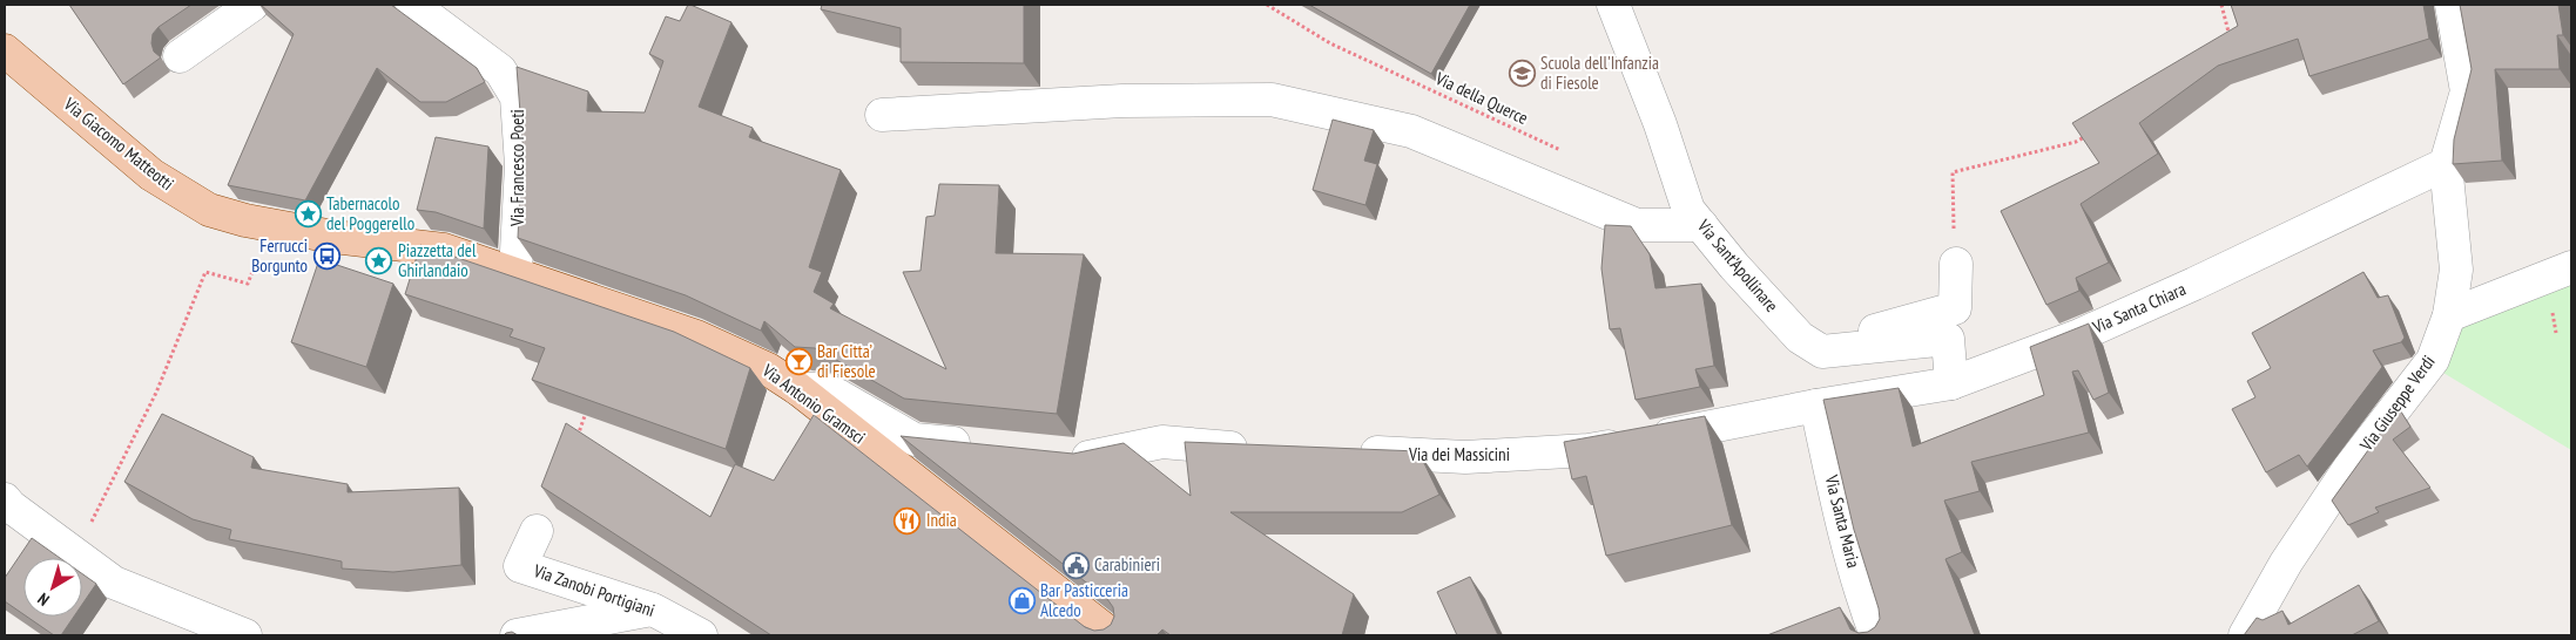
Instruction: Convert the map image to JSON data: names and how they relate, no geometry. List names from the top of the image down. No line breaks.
{"streets":{"main road":["Via Giacomo Matteotti","Via Antonio Gramsci"],"street":["Via Francesco Poeti","Via Sant'Apollinare","Via Santa Chiara","Via Giuseppe Verdi","Via dei Massicini","Via Santa Maria","Via Zanobi Portigiani"],"path":["Via della Querce"]},"crossings":[["Via Giacomo Matteotti","Via Antonio Gramsci"],["Via Francesco Poeti","Via Antonio Gramsci"],["Via Santa Chiara","Via Giuseppe Verdi"],["Via Santa Chiara","Via dei Massicini"],["Via Santa Chiara","Via Santa Maria"],["Via dei Massicini","Via Santa Maria"]],"places":{"school or university":["Scuola dell'Infanzia di Fiesole"],"place":["Tabernacolo del Poggerello","Piazzetta del Ghirlandaio"],"bus stop":["Ferrucci Borgunto"],"bar":["Bar Citta’ di Fiesole"],"restaurant":["India"],"public building":["Carabinieri"],"shop":["Bar Pasticceria Alcedo"]},"north":"bottom left"}
